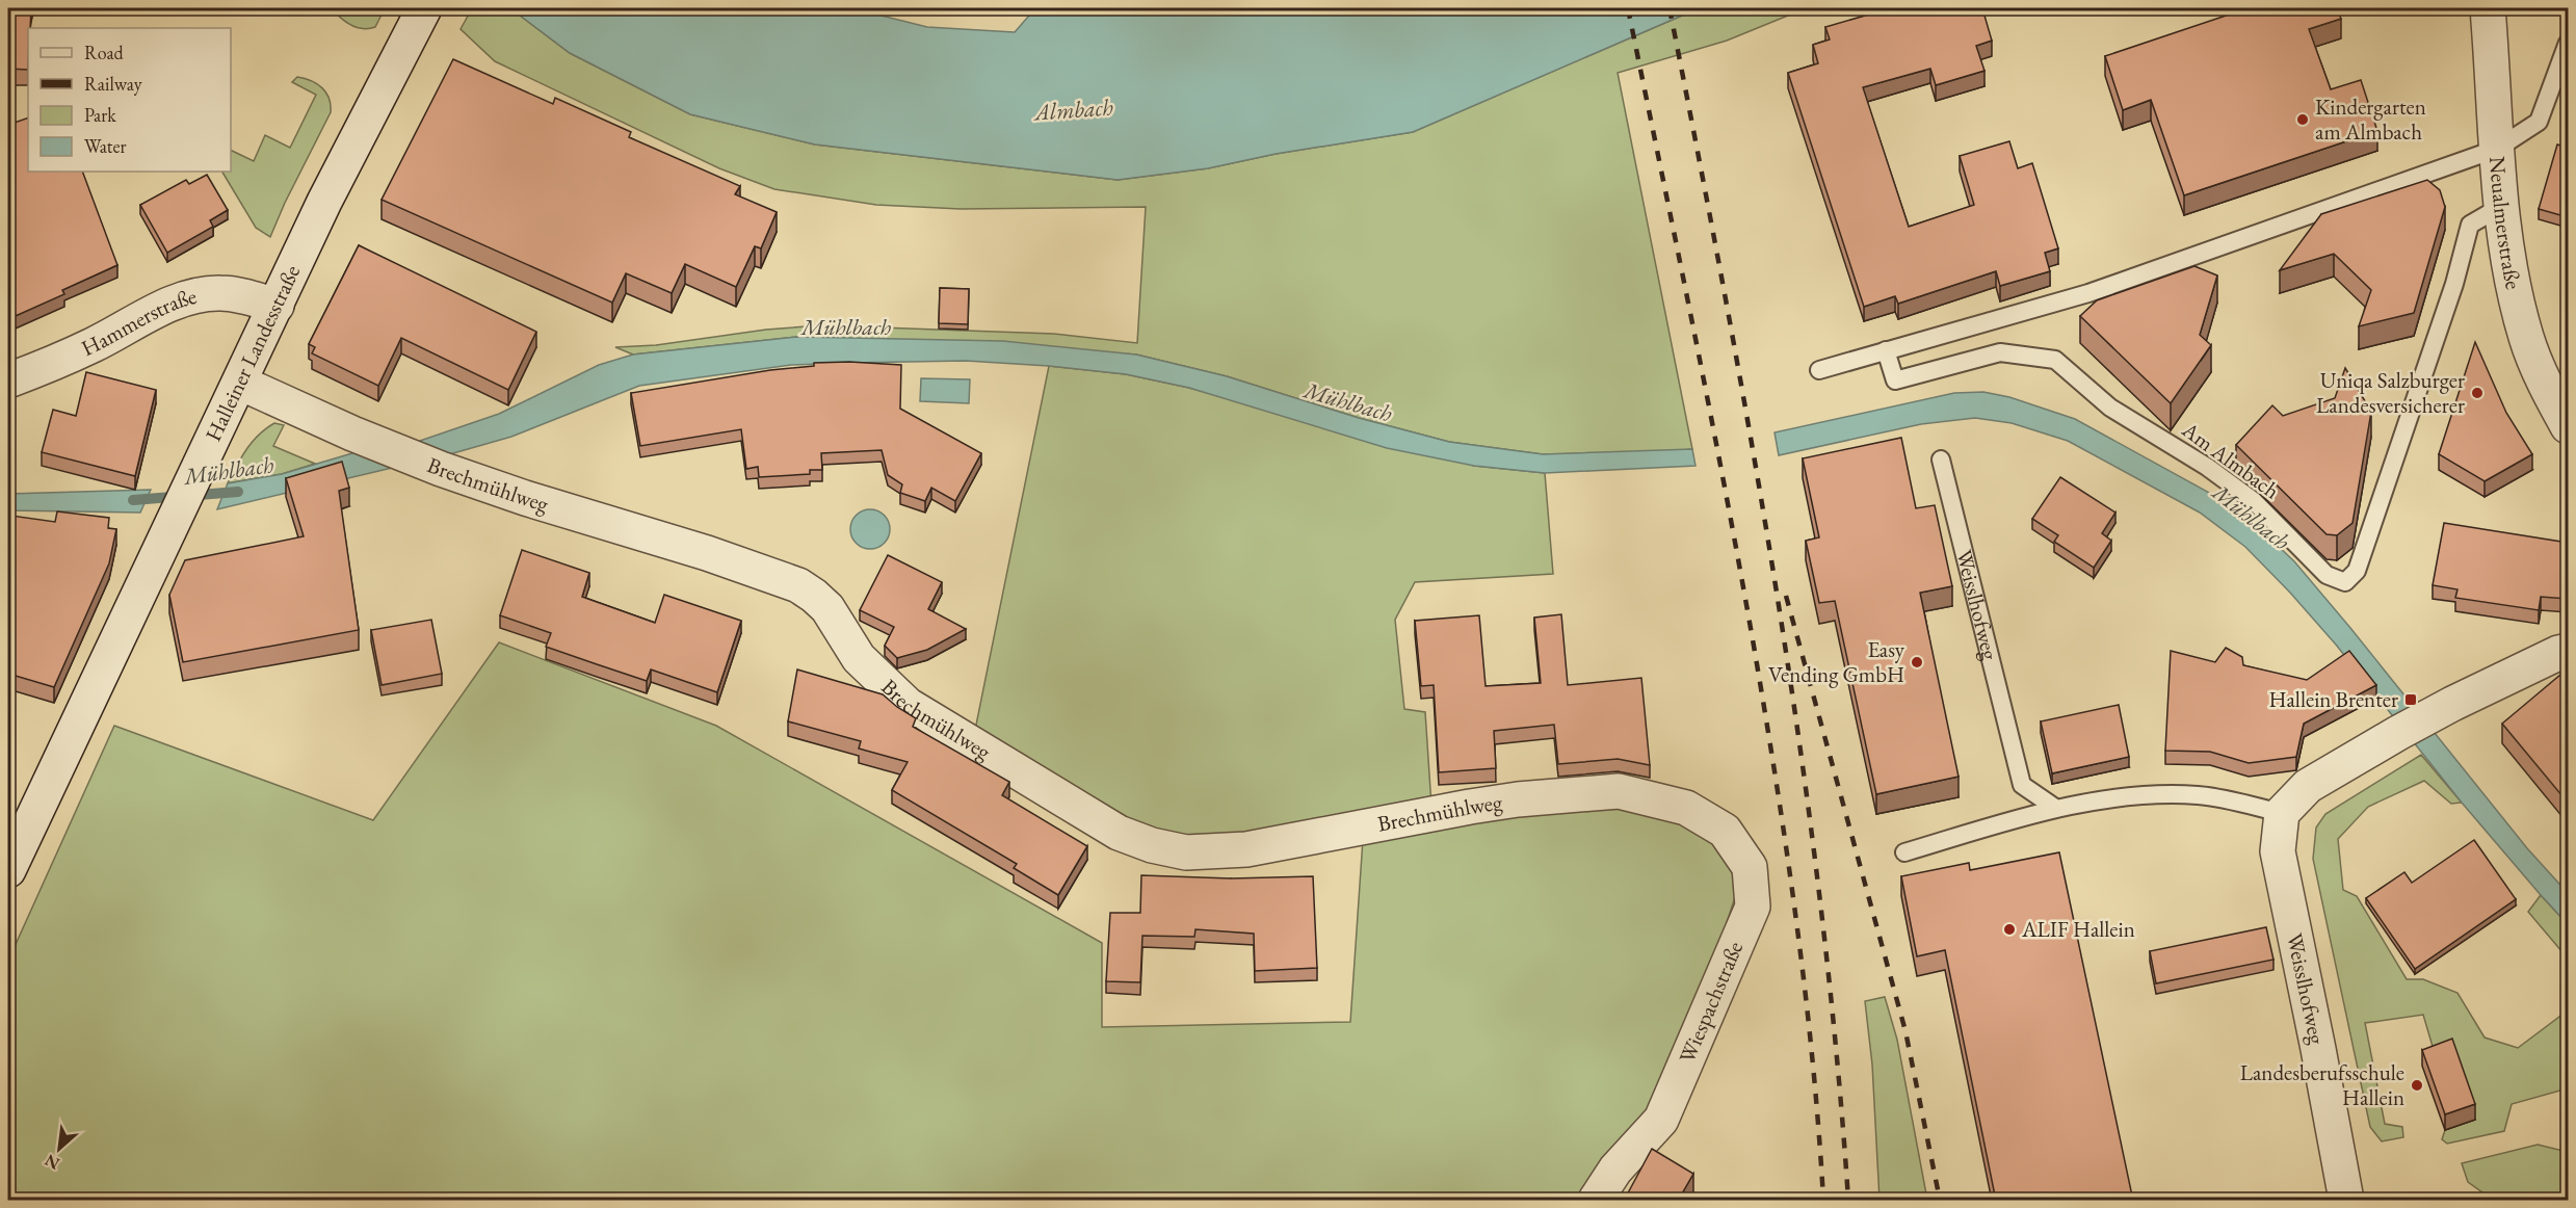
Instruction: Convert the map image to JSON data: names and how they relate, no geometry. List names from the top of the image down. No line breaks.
{"streets":{"street":["Neualmerstraße","Hammerstraße","Halleiner Landesstraße","Brechmühlweg","Weisslhofweg","Wiespachstraße"],"lane":["Am Almbach"]},"crossings":[["Neualmerstraße","Am Almbach"],["Hammerstraße","Halleiner Landesstraße"],["Halleiner Landesstraße","Brechmühlweg"],["Brechmühlweg","Wiespachstraße"]],"water":["Almbach","Mühlbach"],"places":{"other":["Kindergarten am Almbach","Uniqa Salzburger Landesversicherer","Easy Vending GmbH","ALIF Hallein","Landesberufsschule Hallein"],"transit":["Hallein Brenter"]},"legend":["Road","Railway","Park","Water"],"north":"bottom left"}
